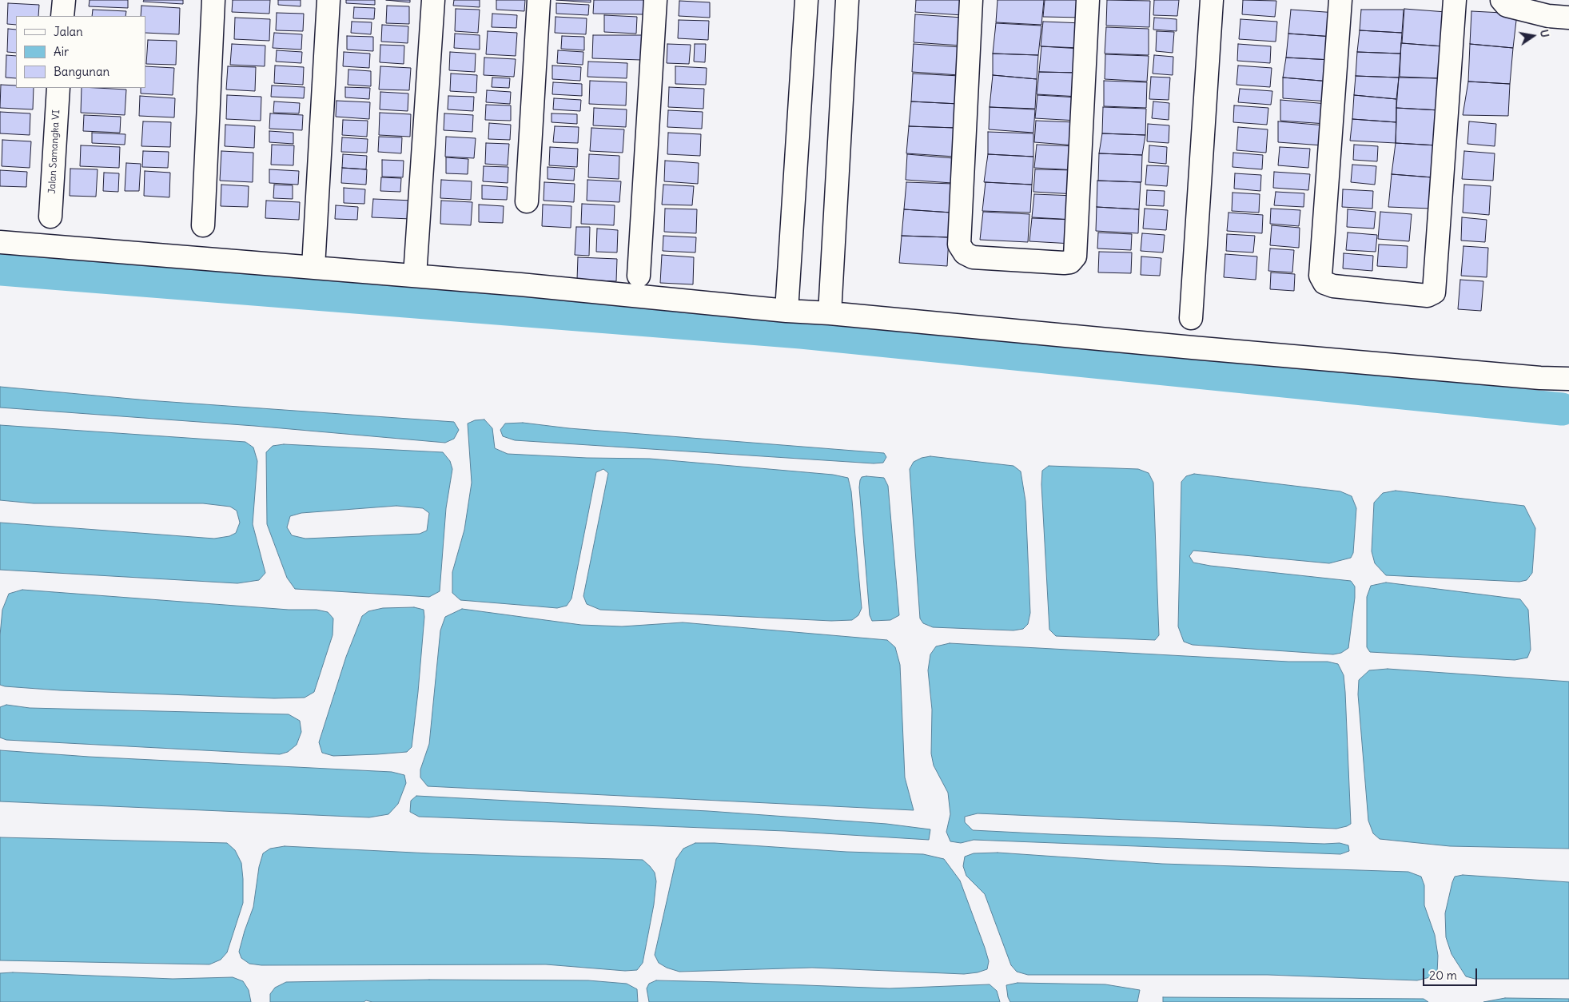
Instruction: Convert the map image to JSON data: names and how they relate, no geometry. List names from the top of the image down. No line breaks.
{"streets":{"street":["Jalan Samangka VI"]},"legend":["Jalan","Air","Bangunan"],"scale_bar":"20 m","north":"right"}
